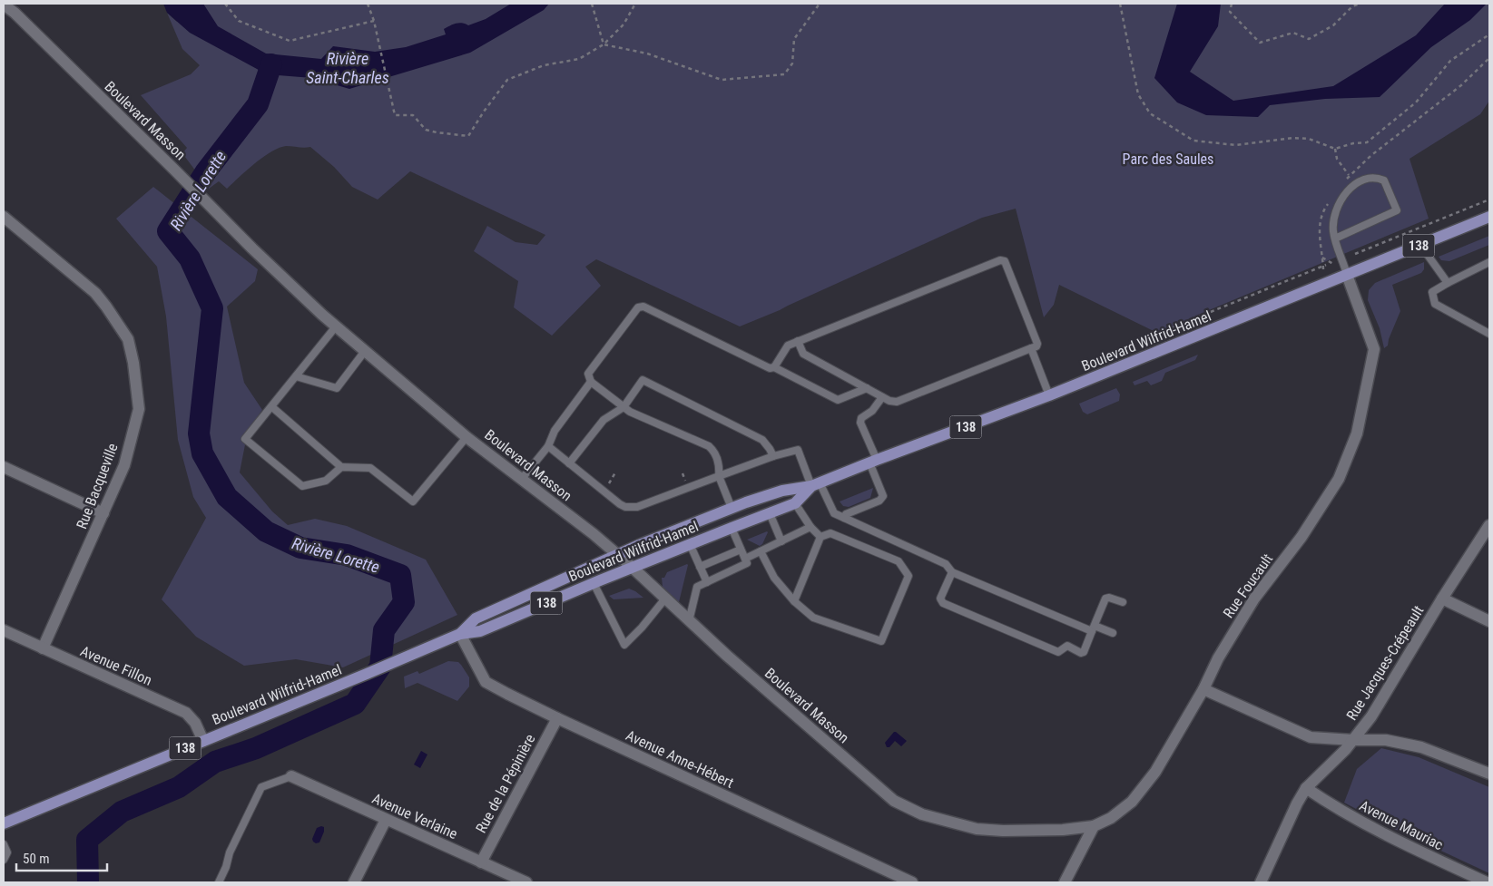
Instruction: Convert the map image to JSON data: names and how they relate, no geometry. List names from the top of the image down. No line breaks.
{"streets":{"main road":["138","Boulevard Wilfrid-Hamel"],"street":["Boulevard Masson","Rue Bacqueville","Rue Foucault","Rue Jacques-Crépeault","Avenue Fillon","Avenue Anne-Hébert","Rue de la Pépinière","Avenue Verlaine","Avenue Mauriac"]},"crossings":[["Boulevard Masson","Boulevard Wilfrid-Hamel"],["Boulevard Masson","Rue Foucault"],["Boulevard Wilfrid-Hamel","Rue Foucault"],["Boulevard Wilfrid-Hamel","Avenue Fillon"],["Boulevard Wilfrid-Hamel","Avenue Anne-Hébert"],["Rue Bacqueville","Avenue Fillon"],["Rue Jacques-Crépeault","Avenue Mauriac"],["Avenue Anne-Hébert","Rue de la Pépinière"],["Rue de la Pépinière","Avenue Verlaine"]],"water":["Rivière Saint-Charles","Rivière Lorette"],"parks":["Parc des Saules"],"scale_bar":"50 m"}
